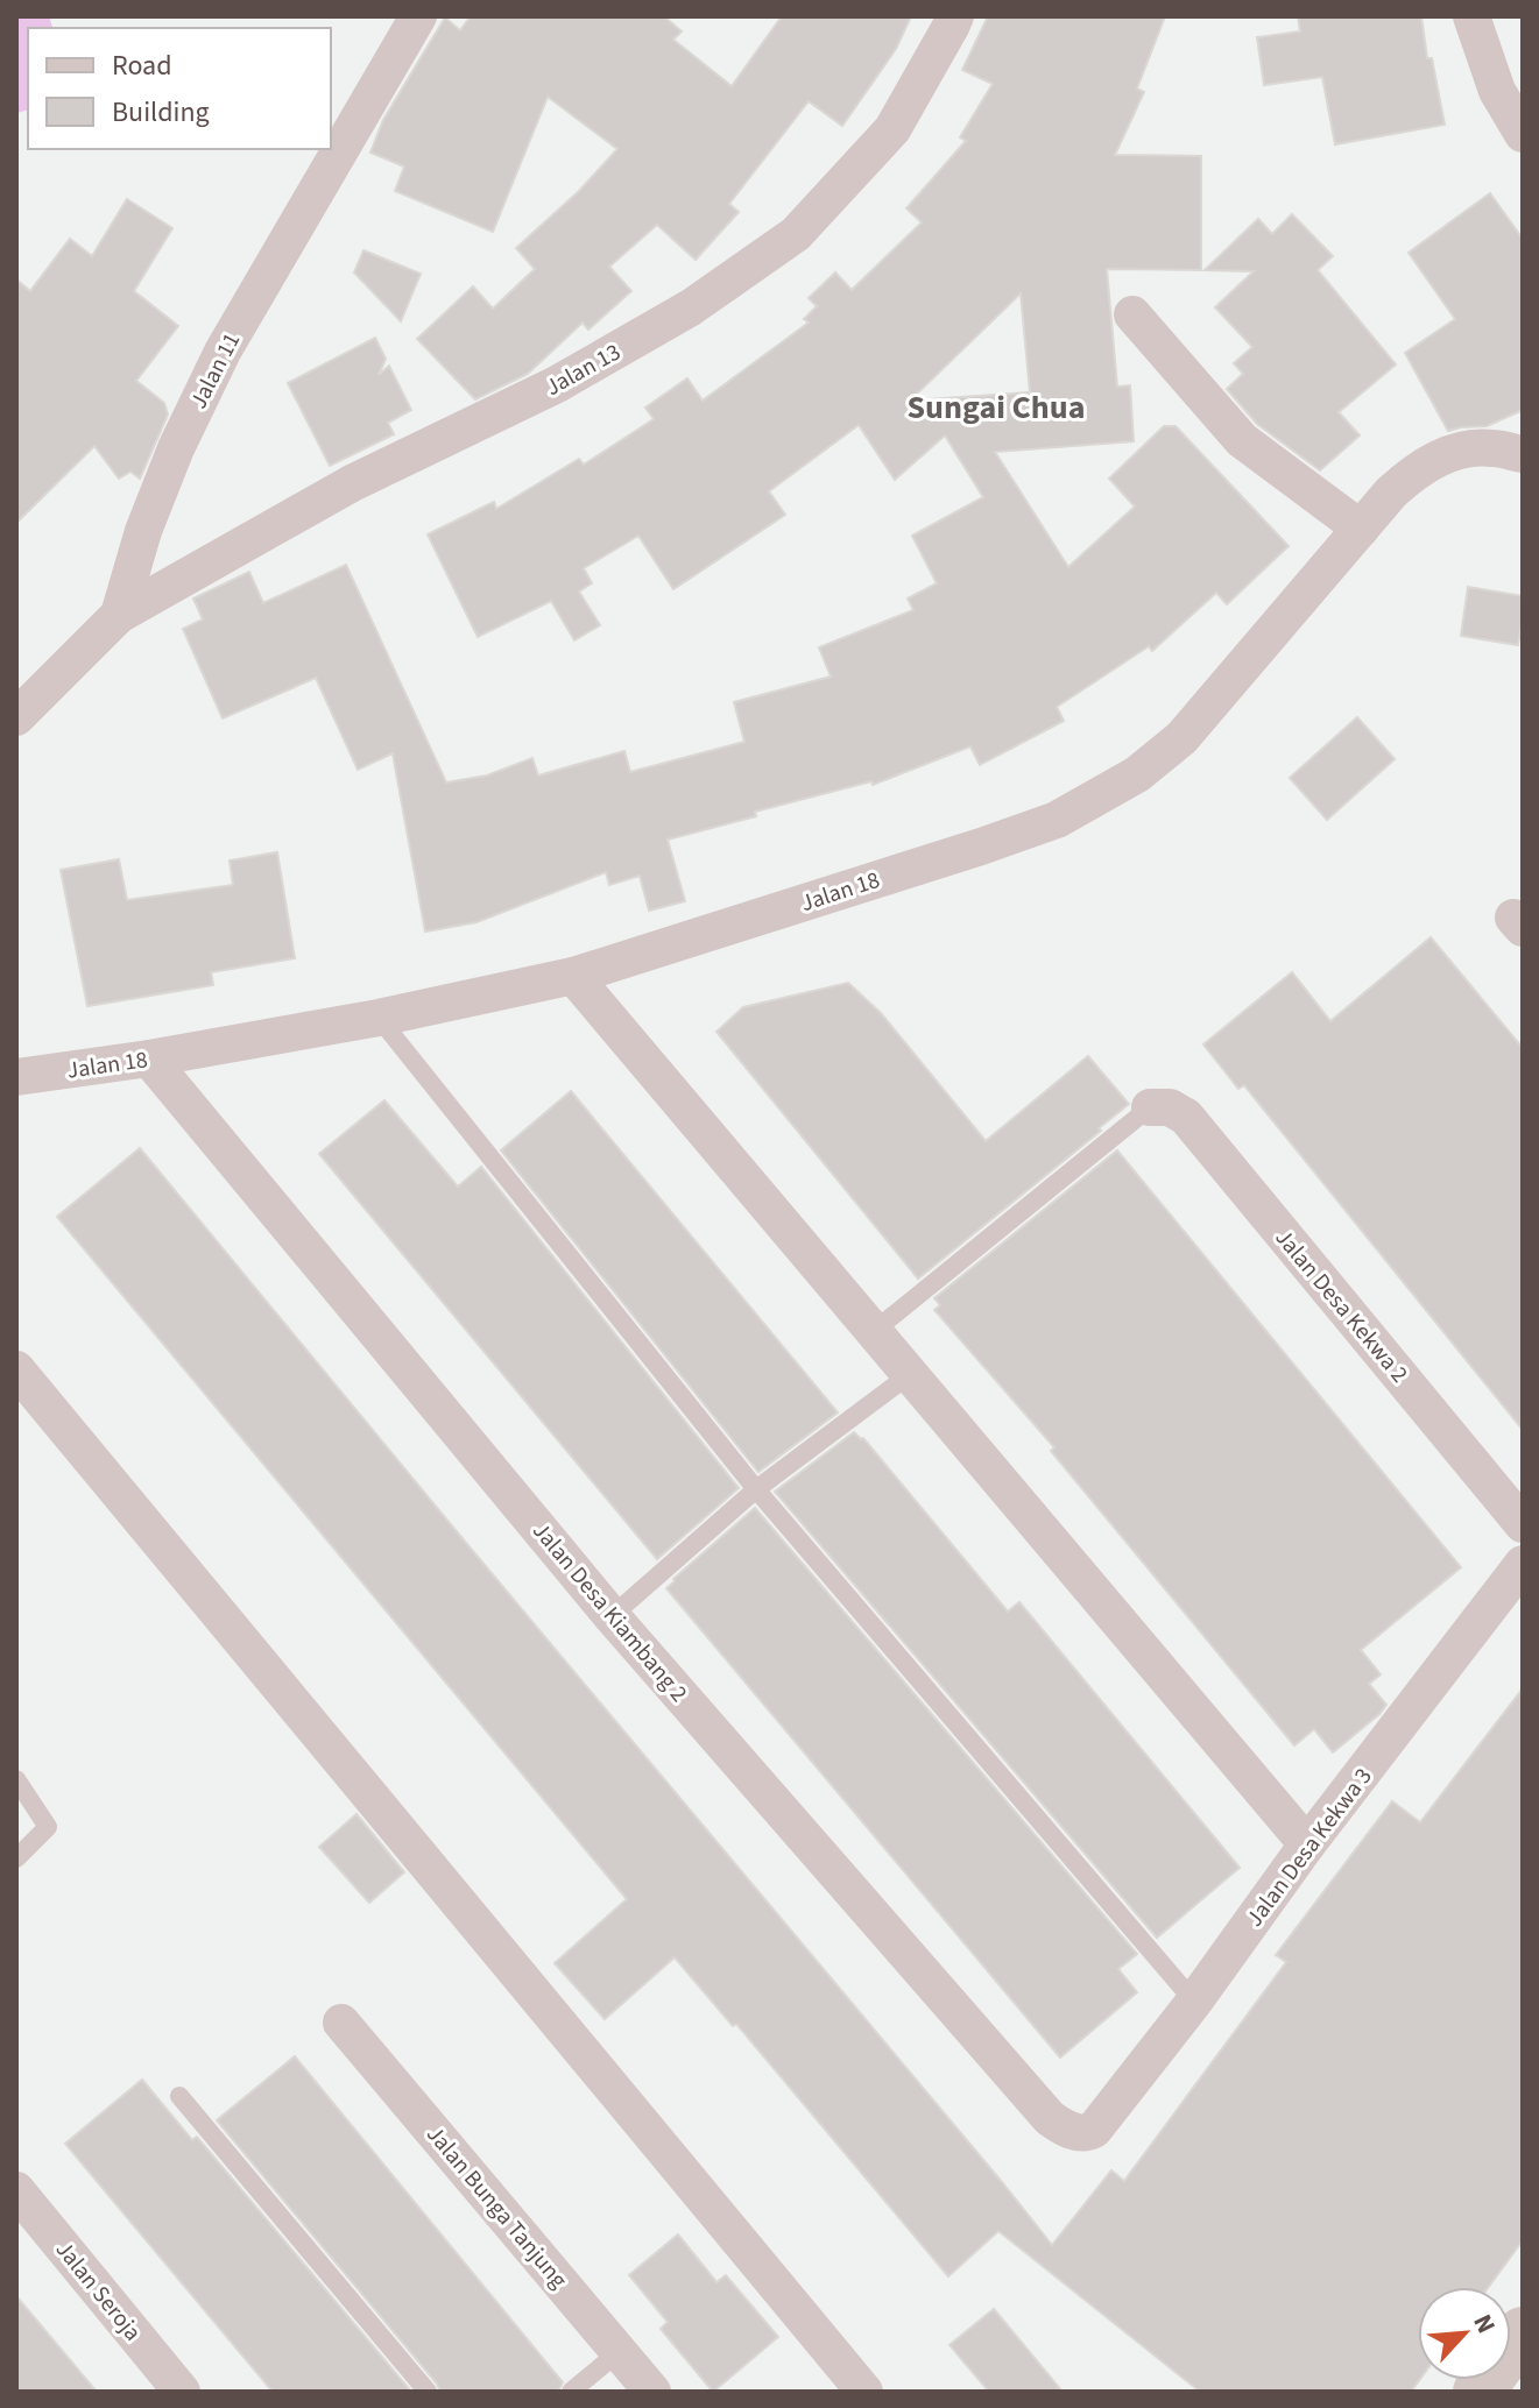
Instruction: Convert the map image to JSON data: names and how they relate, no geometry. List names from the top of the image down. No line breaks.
{"streets":{"street":["Jalan 13","Jalan 11","Jalan 18","Jalan Desa Kekwa 2","Jalan Desa Kiambang 2","Jalan Desa Kekwa 3","Jalan Bunga Tanjung","Jalan Seroja"]},"crossings":[["Jalan 13","Jalan 11"],["Jalan 18","Jalan Desa Kiambang 2"],["Jalan Desa Kiambang 2","Jalan Desa Kekwa 3"]],"districts":["Sungai Chua"],"legend":["Road","Building"],"north":"top right"}
